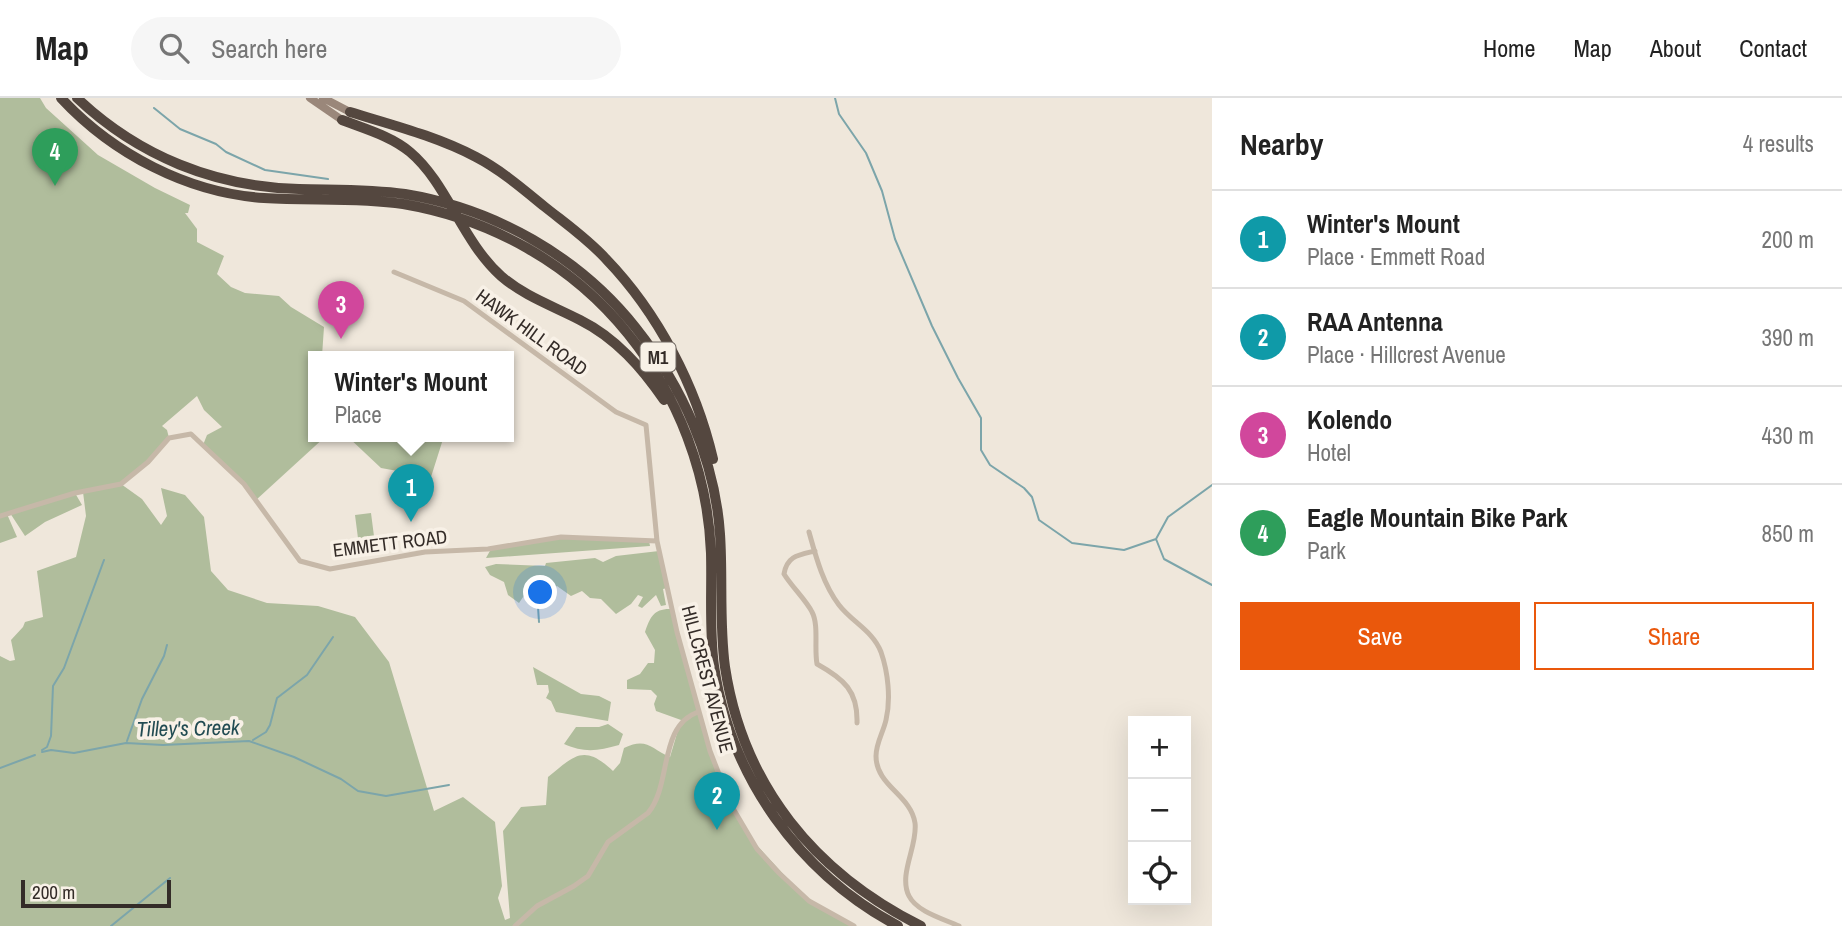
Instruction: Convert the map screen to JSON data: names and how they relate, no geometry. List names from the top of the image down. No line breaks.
{"streets":{"highway":["M1"],"street":["HAWK HILL ROAD","EMMETT ROAD","HILLCREST AVENUE"]},"crossings":[["HAWK HILL ROAD","HILLCREST AVENUE"],["EMMETT ROAD","HILLCREST AVENUE"]],"water":["Tilley's Creek"],"scale_bar":"200 m","page":{"header":"Map","search":"Search here","nav":["Home","Map","About","Contact"],"heading":["Nearby","4 results"],"pins":["4","3","1","2"],"list":[{"mark":"1","name":"Winter's Mount","note":"Place · Emmett Road","value":"200 m"},{"mark":"2","name":"RAA Antenna","note":"Place · Hillcrest Avenue","value":"390 m"},{"mark":"3","name":"Kolendo","note":"Hotel","value":"430 m"},{"mark":"4","name":"Eagle Mountain Bike Park","note":"Park","value":"850 m"}],"popup":["Winter's Mount","Place"],"buttons":["Save","Share"],"map_buttons":["+","−"],"scale":"200 m"}}
